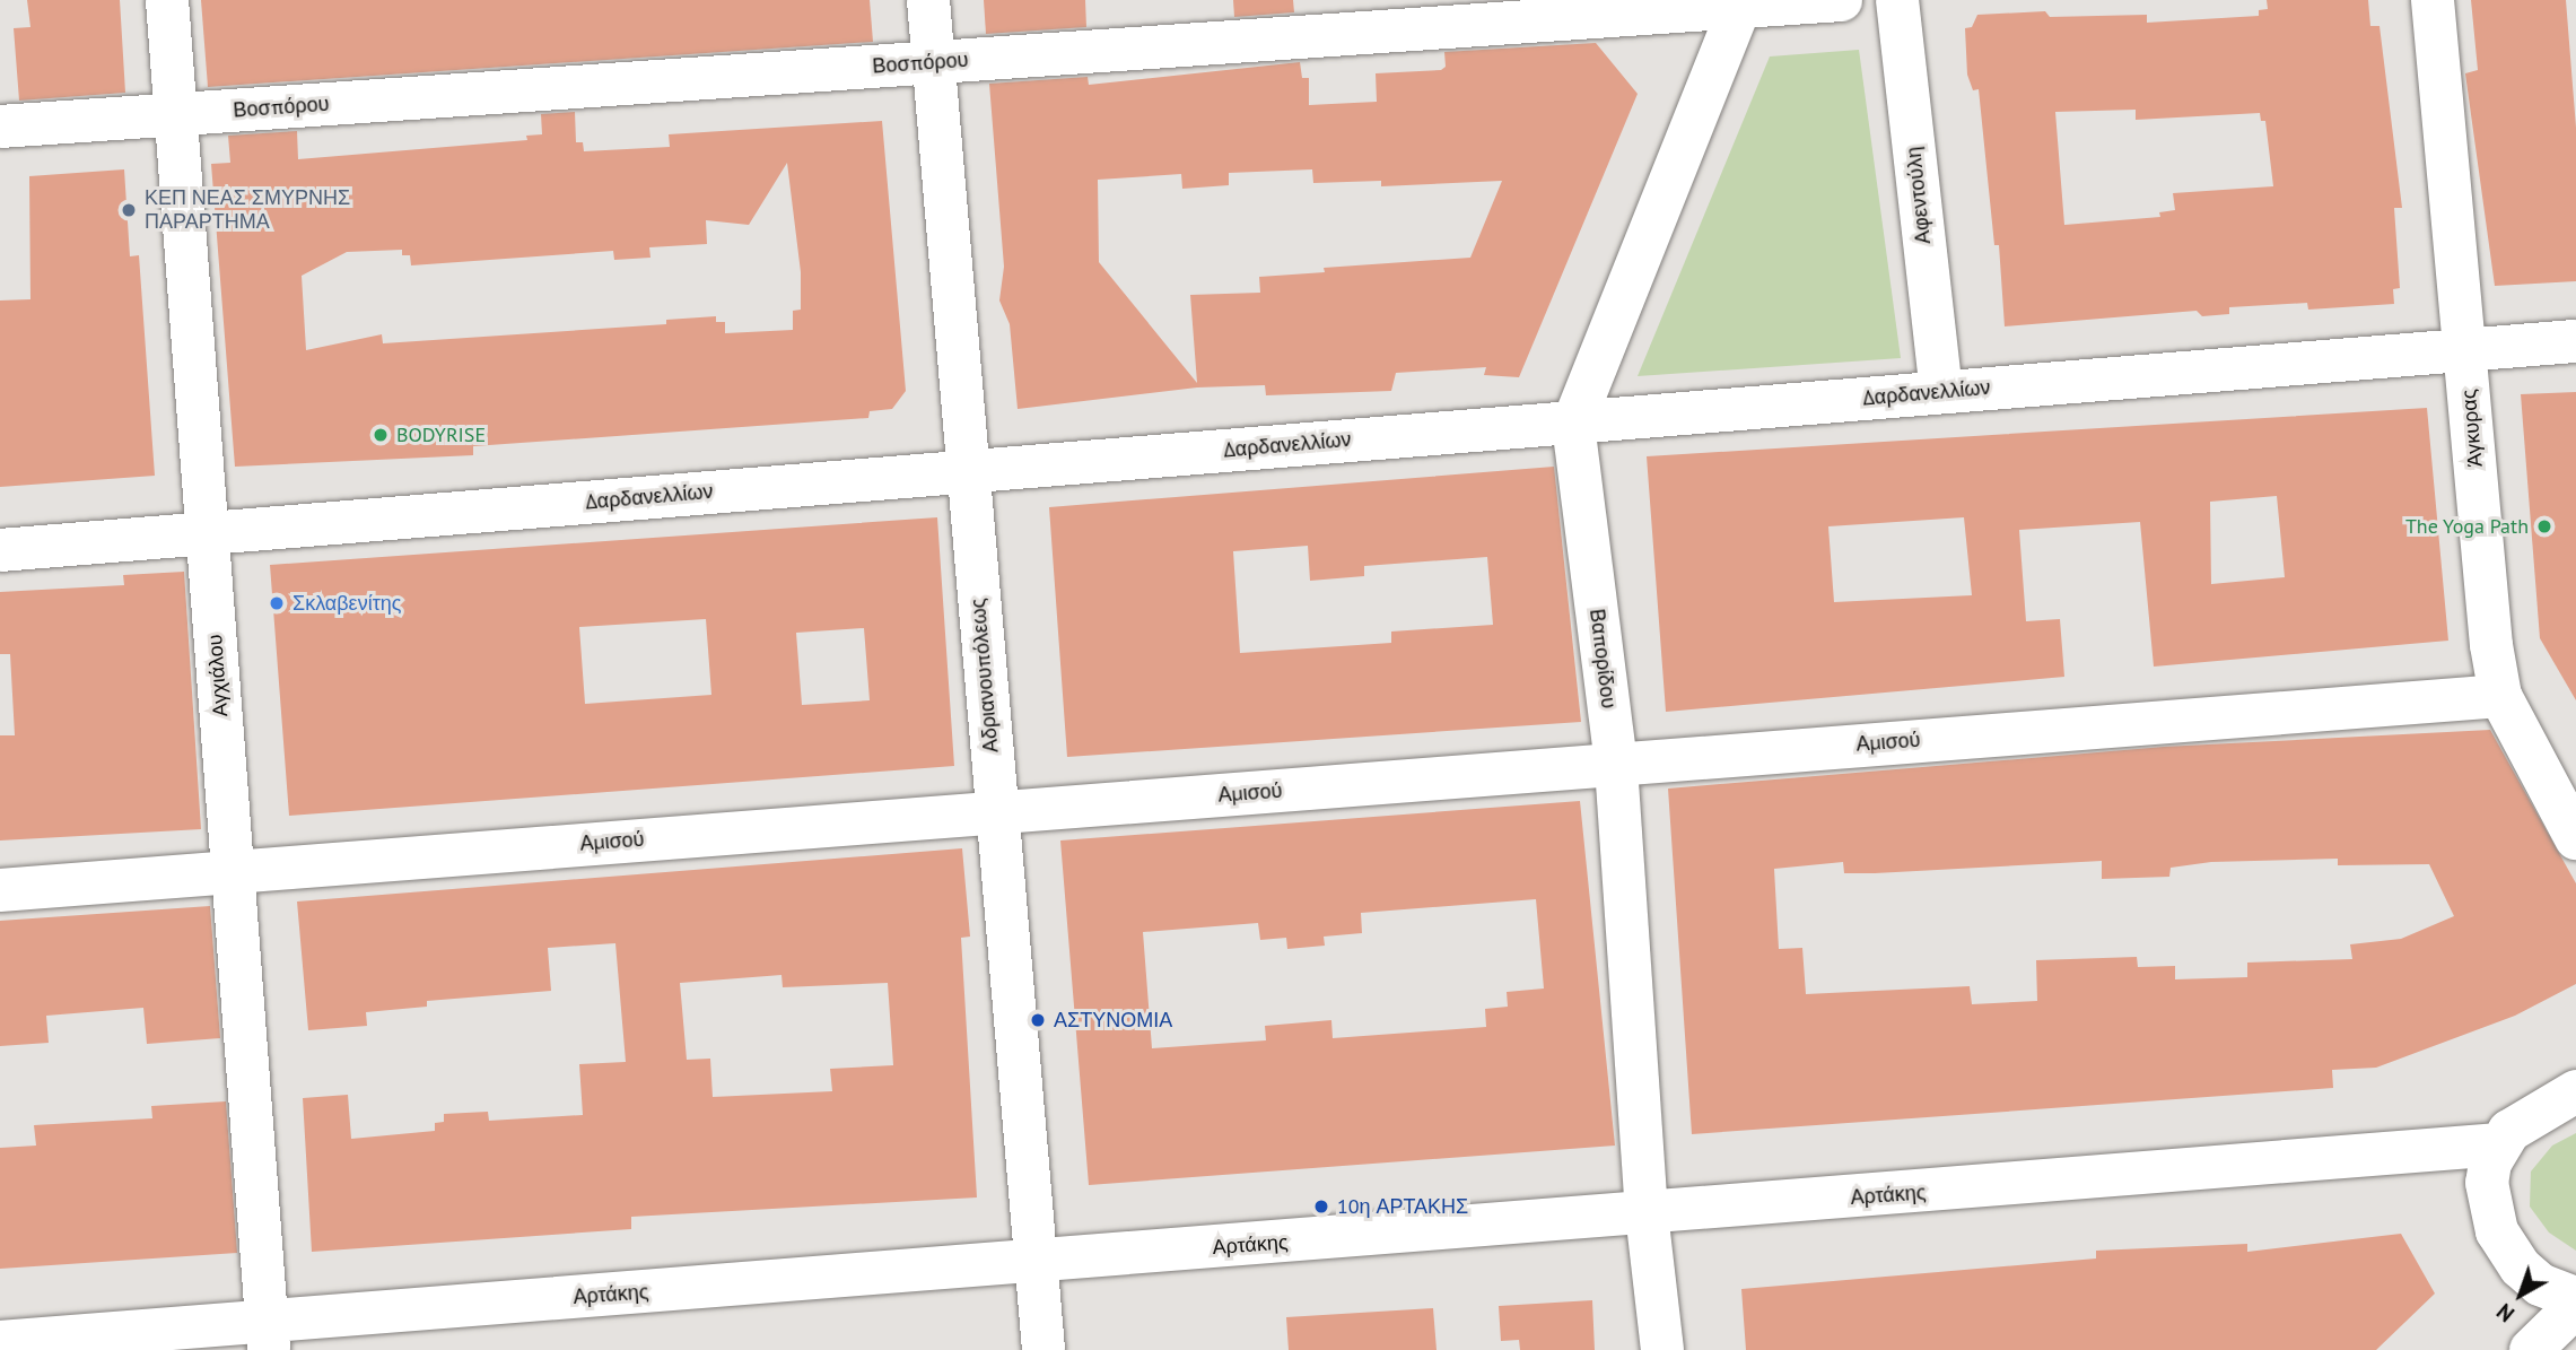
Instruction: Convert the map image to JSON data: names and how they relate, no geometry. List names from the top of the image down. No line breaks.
{"streets":{"street":["Βοσπόρου","Αφεντούλη","Δαρδανελλίων","Άγκυρας","Βαπορίδου","Αγχιάλου","Αδριανουπόλεως","Αμισού","Αρτάκης"]},"crossings":[["Βοσπόρου","Βαπορίδου"],["Βοσπόρου","Αγχιάλου"],["Βοσπόρου","Αδριανουπόλεως"],["Αφεντούλη","Δαρδανελλίων"],["Δαρδανελλίων","Άγκυρας"],["Δαρδανελλίων","Βαπορίδου"],["Δαρδανελλίων","Αγχιάλου"],["Δαρδανελλίων","Αδριανουπόλεως"],["Άγκυρας","Αμισού"],["Βαπορίδου","Αμισού"],["Βαπορίδου","Αρτάκης"],["Αγχιάλου","Αμισού"],["Αγχιάλου","Αρτάκης"],["Αδριανουπόλεως","Αμισού"],["Αδριανουπόλεως","Αρτάκης"]],"places":["ΚΕΠ ΝΕΑΣ ΣΜΥΡΝΗΣ ΠΑΡΑΡΤΗΜΑ","BODYRISE","The Yoga Path","Σκλαβενίτης","ΑΣΤΥΝΟΜΙΑ","10η ΑΡΤΑΚΗΣ"],"north":"bottom left"}
